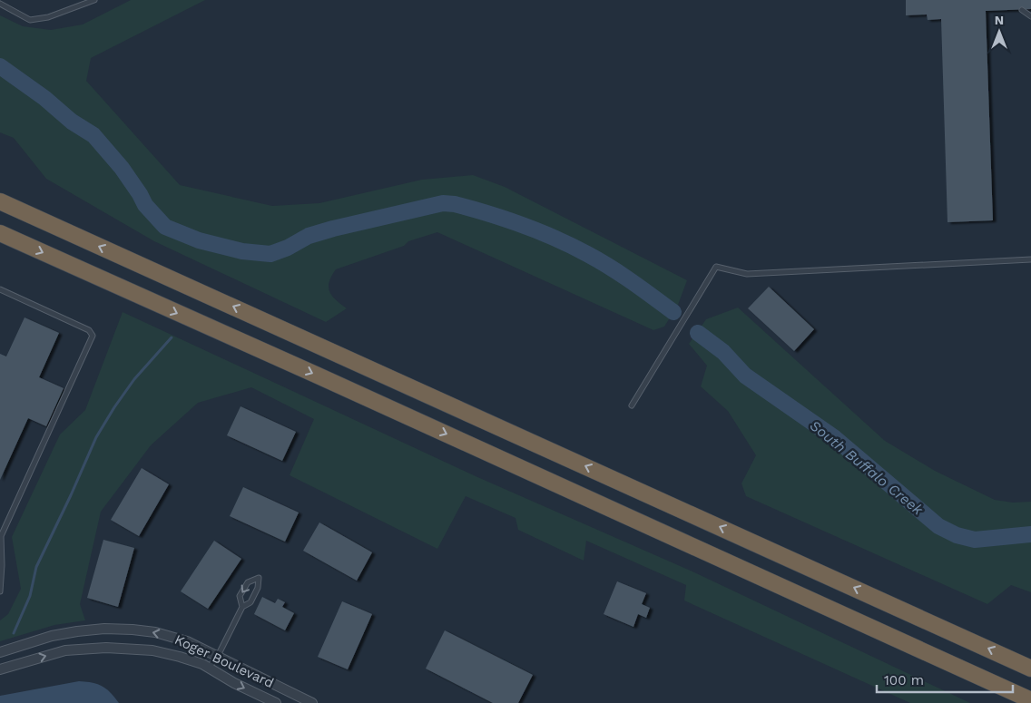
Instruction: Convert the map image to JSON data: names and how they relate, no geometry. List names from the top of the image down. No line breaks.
{"streets":{"street":["Koger Boulevard"]},"water":["South Buffalo Creek"],"scale_bar":"100 m","north":"top"}
